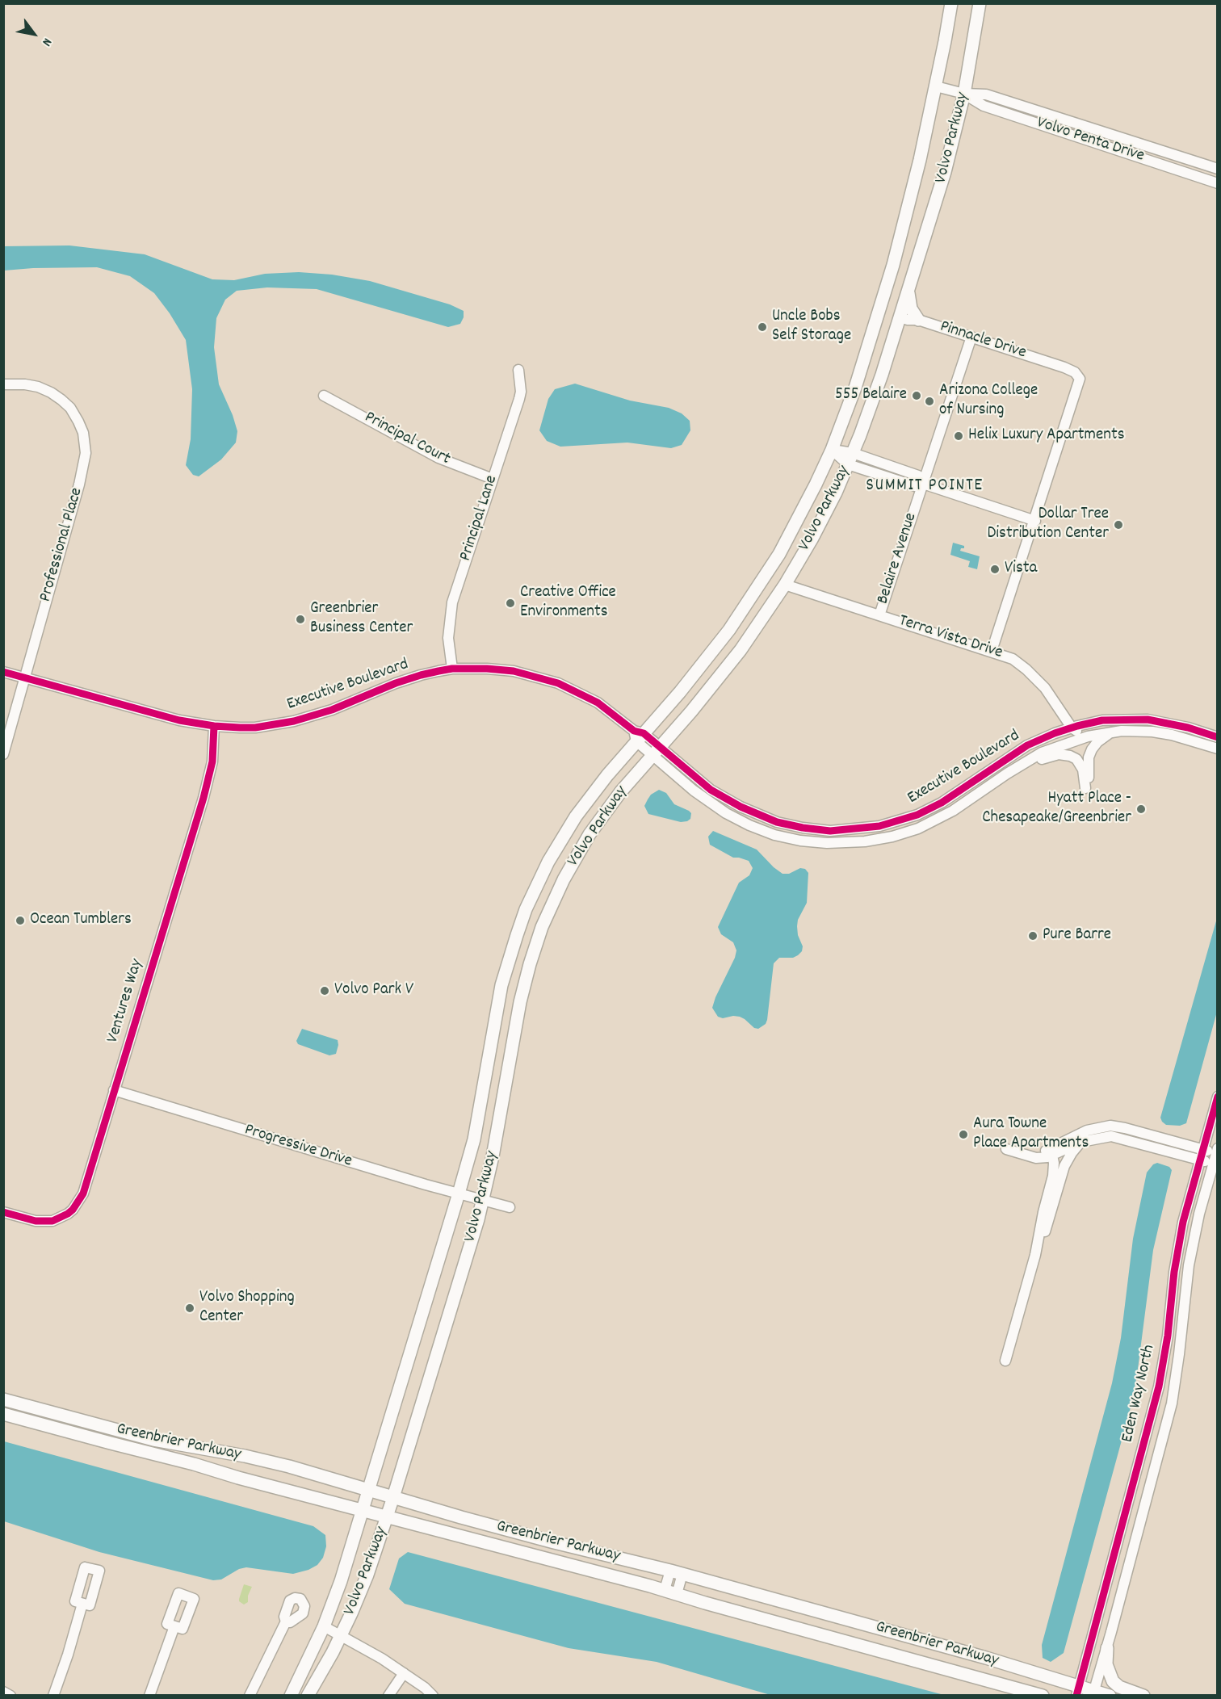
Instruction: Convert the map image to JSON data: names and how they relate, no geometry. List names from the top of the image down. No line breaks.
{"streets":{"main road":["Volvo Parkway","Greenbrier Parkway"],"street":["Volvo Penta Drive","Pinnacle Drive","Principal Court","Principal Lane","Professional Place","Belaire Avenue","Terra Vista Drive","Executive Boulevard","Ventures Way","Progressive Drive","Eden Way North"]},"crossings":[["Volvo Parkway","Volvo Penta Drive"],["Volvo Parkway","Pinnacle Drive"],["Volvo Parkway","Terra Vista Drive"],["Volvo Parkway","Executive Boulevard"],["Volvo Parkway","Progressive Drive"],["Volvo Parkway","Greenbrier Parkway"],["Pinnacle Drive","Belaire Avenue"],["Principal Court","Principal Lane"],["Principal Lane","Executive Boulevard"],["Professional Place","Executive Boulevard"],["Belaire Avenue","Terra Vista Drive"],["Terra Vista Drive","Executive Boulevard"],["Executive Boulevard","Ventures Way"],["Ventures Way","Progressive Drive"],["Eden Way North","Greenbrier Parkway"]],"districts":["SUMMIT POINTE"],"places":["Uncle Bobs Self Storage","555 Belaire","Arizona College of Nursing","Helix Luxury Apartments","Dollar Tree Distribution Center","Vista","Creative Office Environments","Greenbrier Business Center","Hyatt Place - Chesapeake/Greenbrier","Ocean Tumblers","Pure Barre","Volvo Park V","Aura Towne Place Apartments","Volvo Shopping Center"],"north":"bottom right"}
